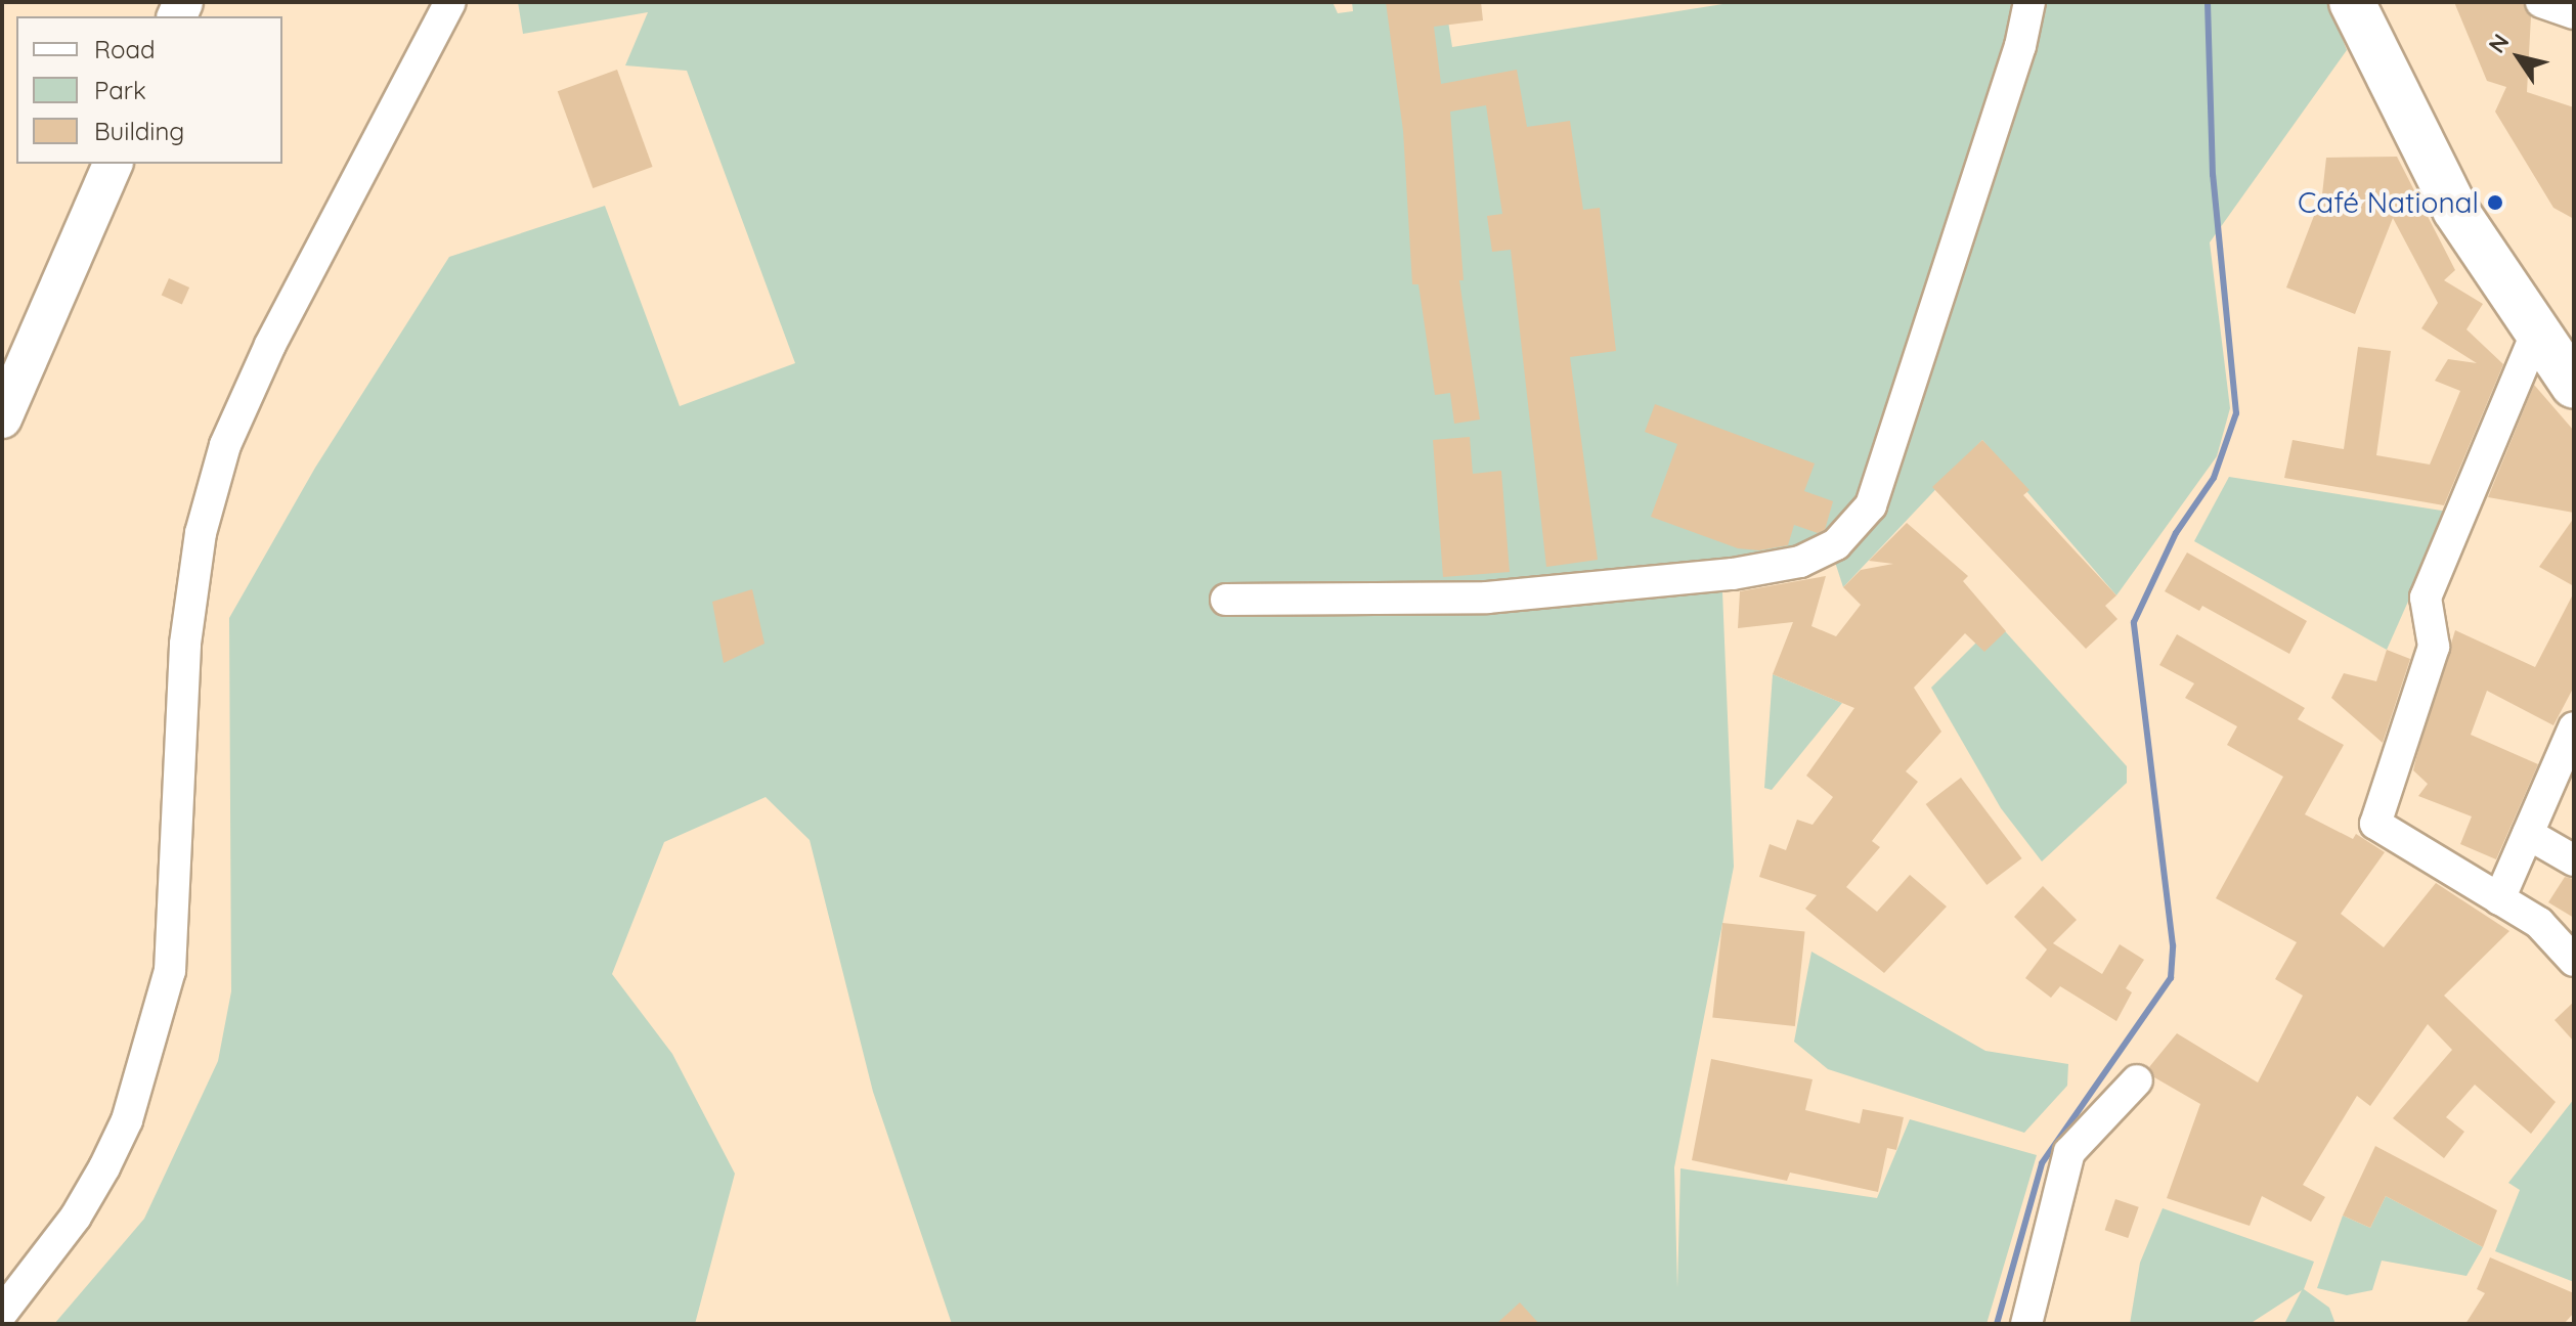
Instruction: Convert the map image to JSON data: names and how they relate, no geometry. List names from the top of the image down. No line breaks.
{"places":["Café National"],"legend":["Road","Park","Building"],"north":"top left"}
